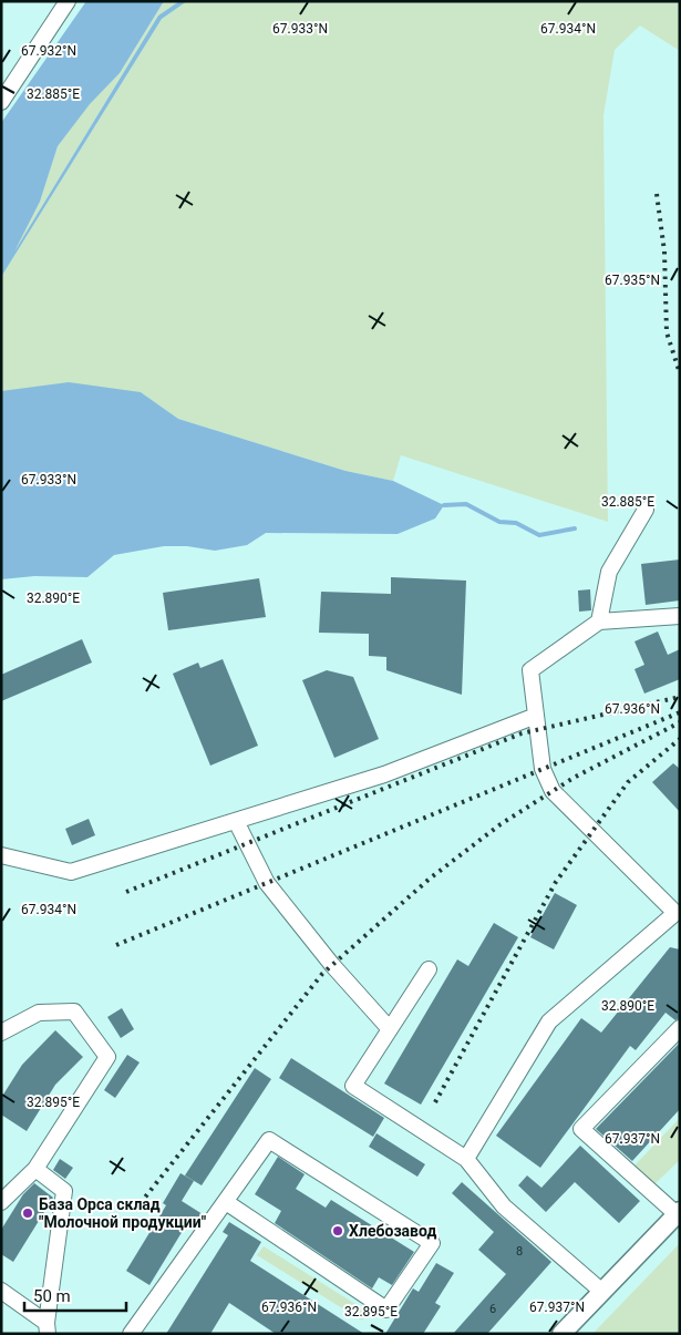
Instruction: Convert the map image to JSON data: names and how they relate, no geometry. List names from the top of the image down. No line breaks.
{"places":["База Орса склад \"Молочной продукции\"","Хлебозавод"],"house_numbers":["8","6"],"scale_bar":"50 m","coordinates":["67.933°N","67.934°N","67.932°N","32.885°E","67.935°N","32.890°E","67.936°N","32.895°E","67.937°N"]}
